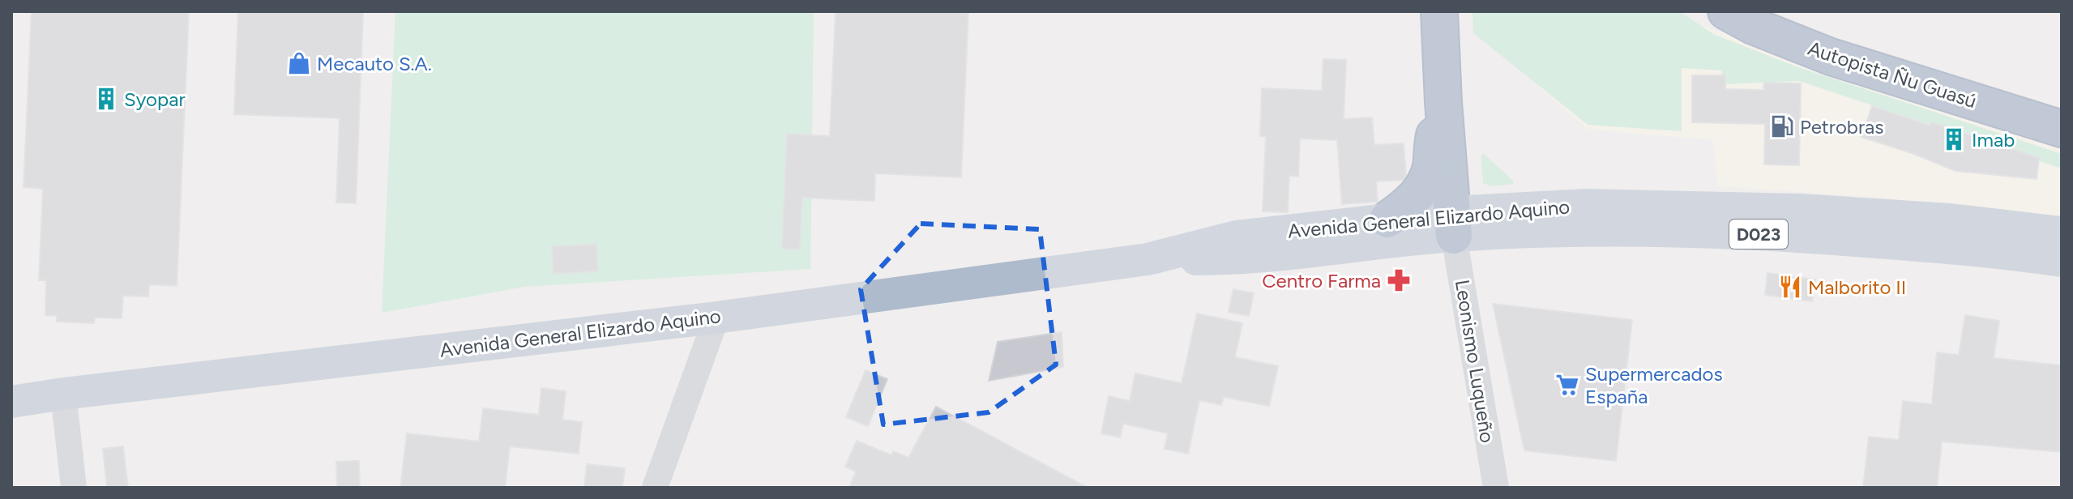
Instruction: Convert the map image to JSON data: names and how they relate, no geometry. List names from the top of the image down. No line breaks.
{"streets":{"highway":["Autopista Ñu Guasú"],"main road":["Avenida General Elizardo Aquino"],"street":["Leonismo Luqueño"]},"crossings":[["Avenida General Elizardo Aquino","Leonismo Luqueño"]],"places":{"shop":["Mecauto S.A."],"building":["Syopar","Imab"],"fuel station":["Petrobras"],"pharmacy":["Centro Farma"],"restaurant":["Malborito II"],"supermarket":["Supermercados España"]}}
